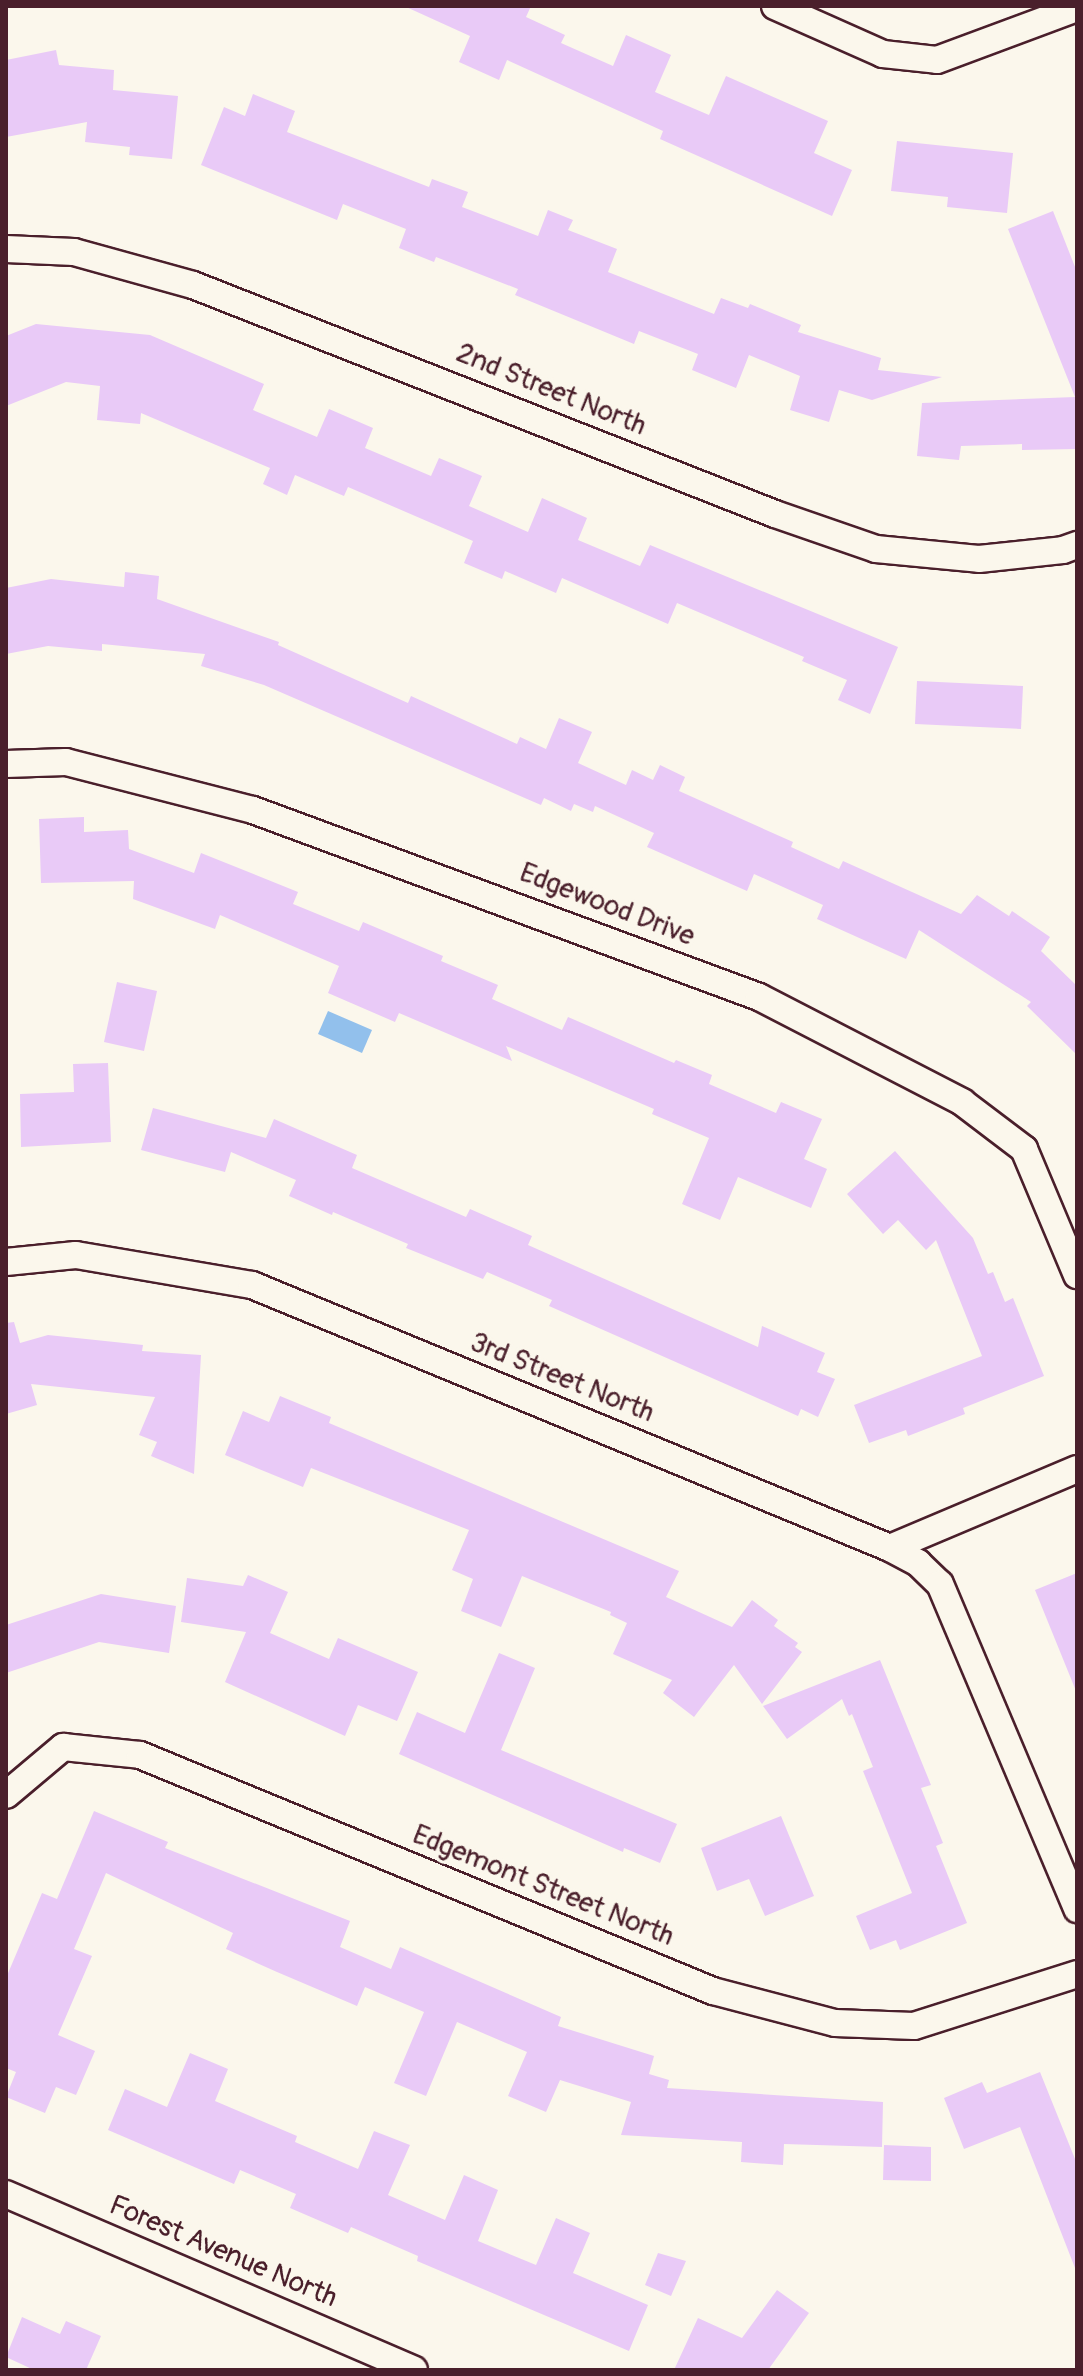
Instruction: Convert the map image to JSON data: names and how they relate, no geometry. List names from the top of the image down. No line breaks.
{"streets":{"street":["2nd Street North","Edgewood Drive","3rd Street North","Edgemont Street North","Forest Avenue North"]}}
